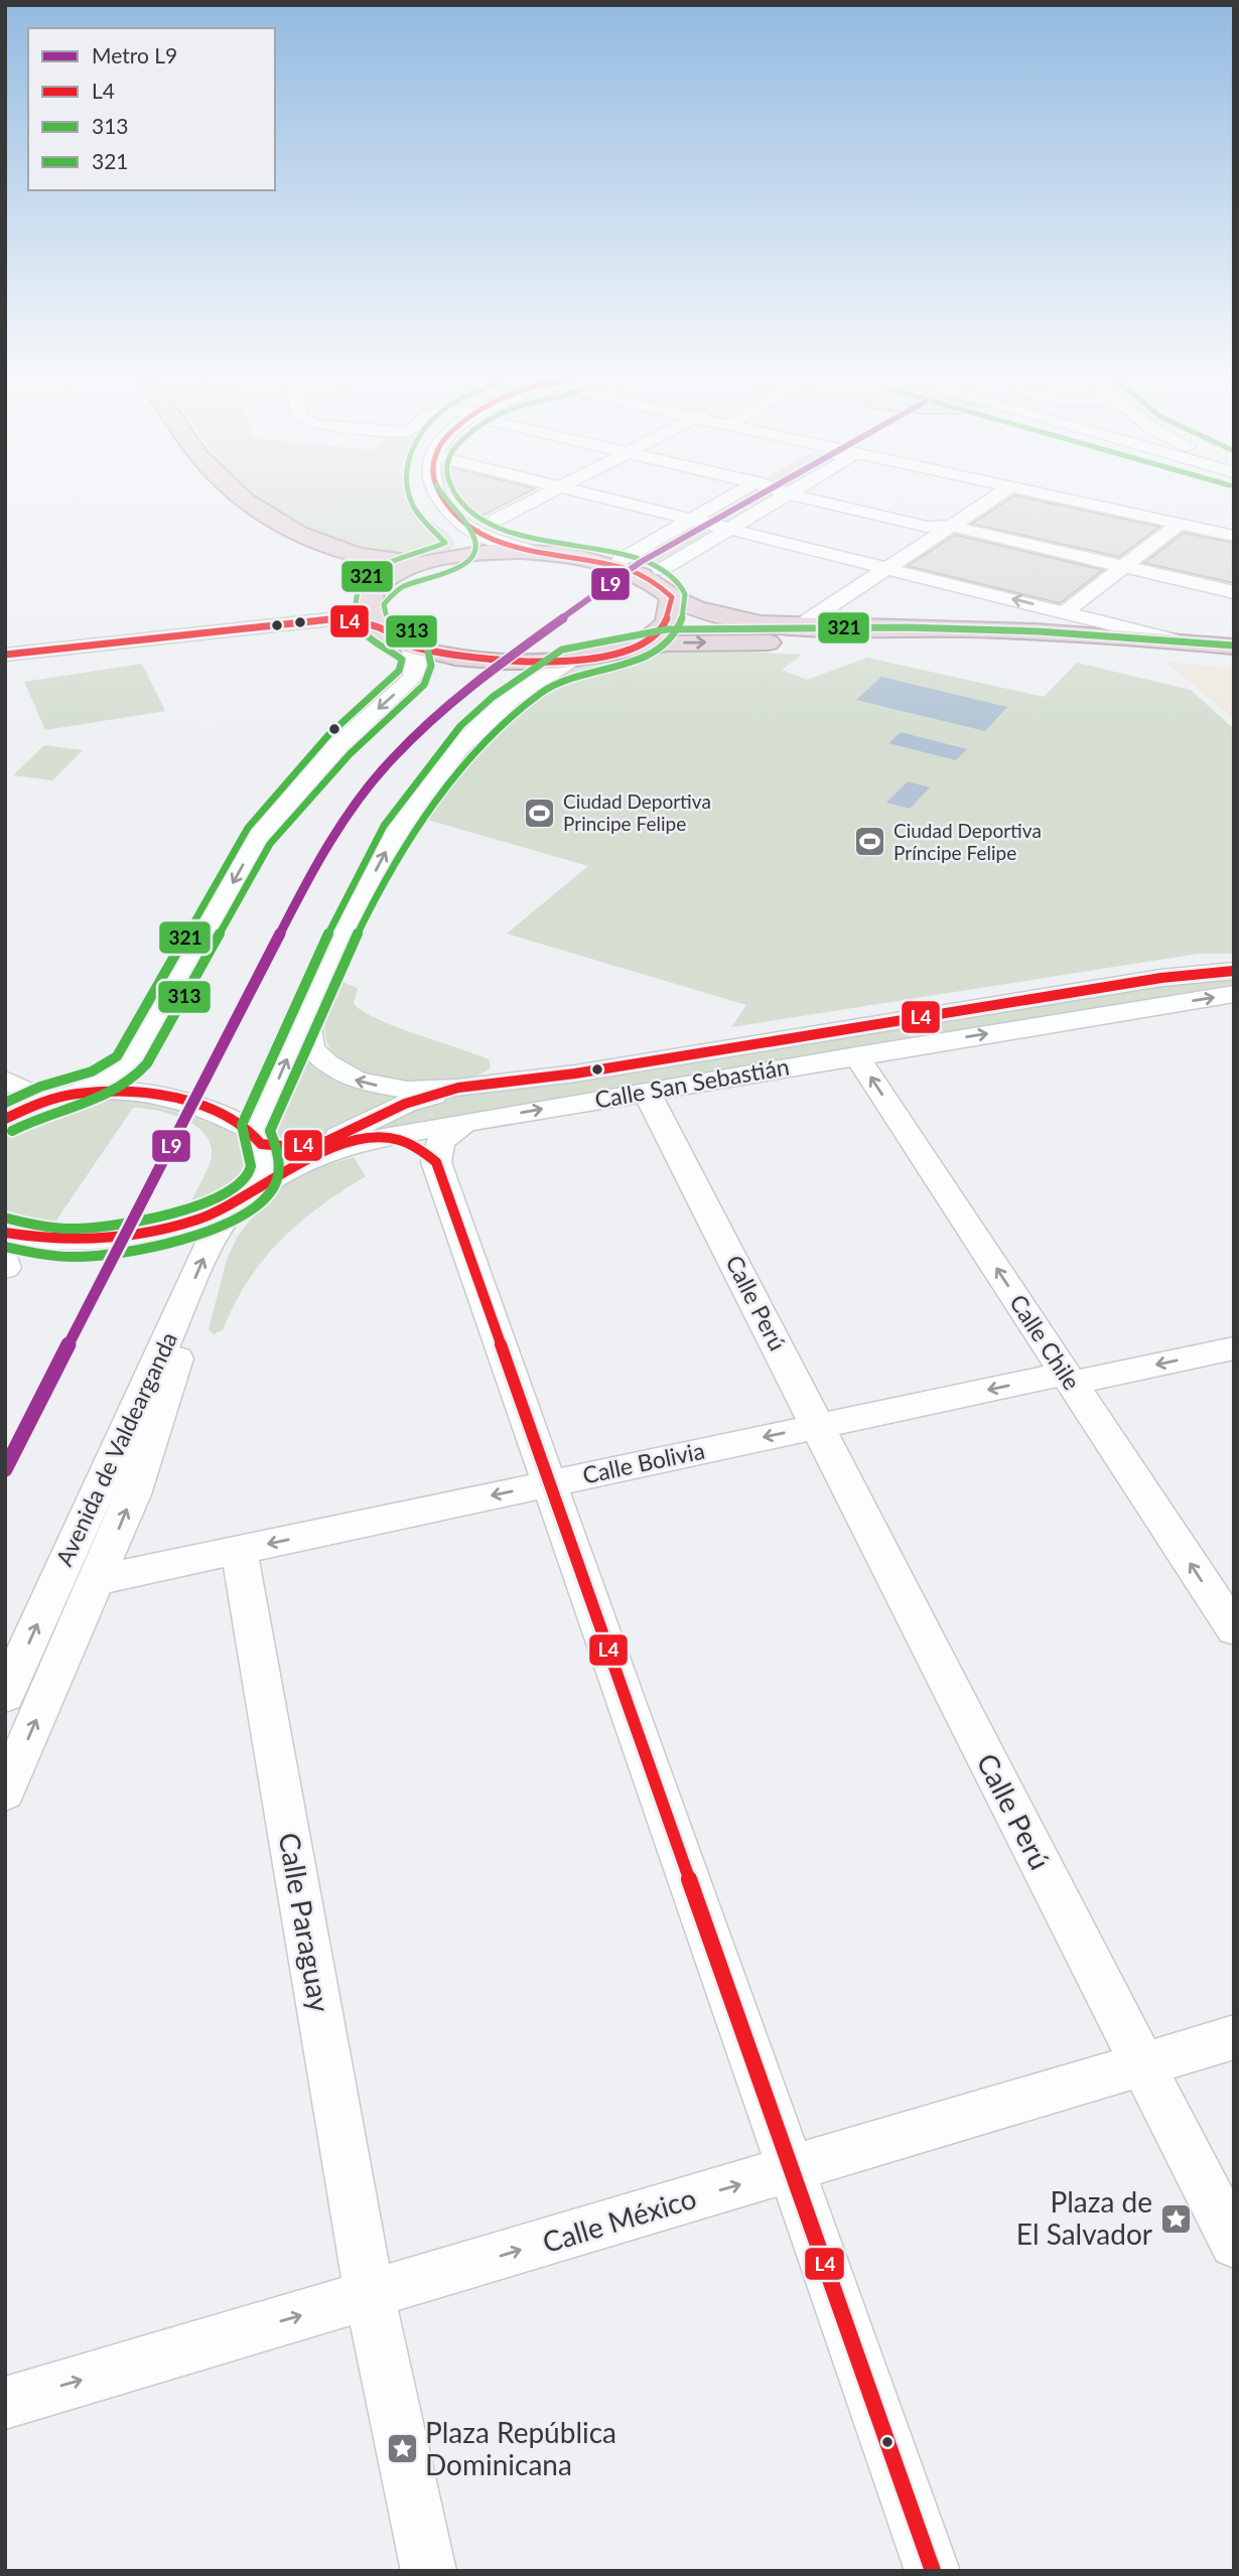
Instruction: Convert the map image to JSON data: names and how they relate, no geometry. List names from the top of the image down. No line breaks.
{"streets":{"street":["Calle San Sebastián","Calle Perú","Calle Chile","Avenida de Valdearganda","Calle Bolivia","Calle Paraguay","Calle México"]},"crossings":[["Calle San Sebastián","Calle Perú"],["Calle San Sebastián","Calle Chile"],["Calle San Sebastián","Avenida de Valdearganda"],["Calle Perú","Calle Bolivia"],["Calle Perú","Calle México"],["Calle Chile","Calle Bolivia"],["Calle Bolivia","Calle Paraguay"],["Calle Paraguay","Calle México"]],"one_way":["Calle Chile","Calle Bolivia","Calle México"],"places":{"sports":["Ciudad Deportiva Principe Felipe","Ciudad Deportiva Príncipe Felipe"],"place":["Plaza de El Salvador","Plaza República Dominicana"]},"lines":["metro line L9","transit line L4","transit line 313","transit line 321"],"legend":["Metro L9","L4","313","321"]}
